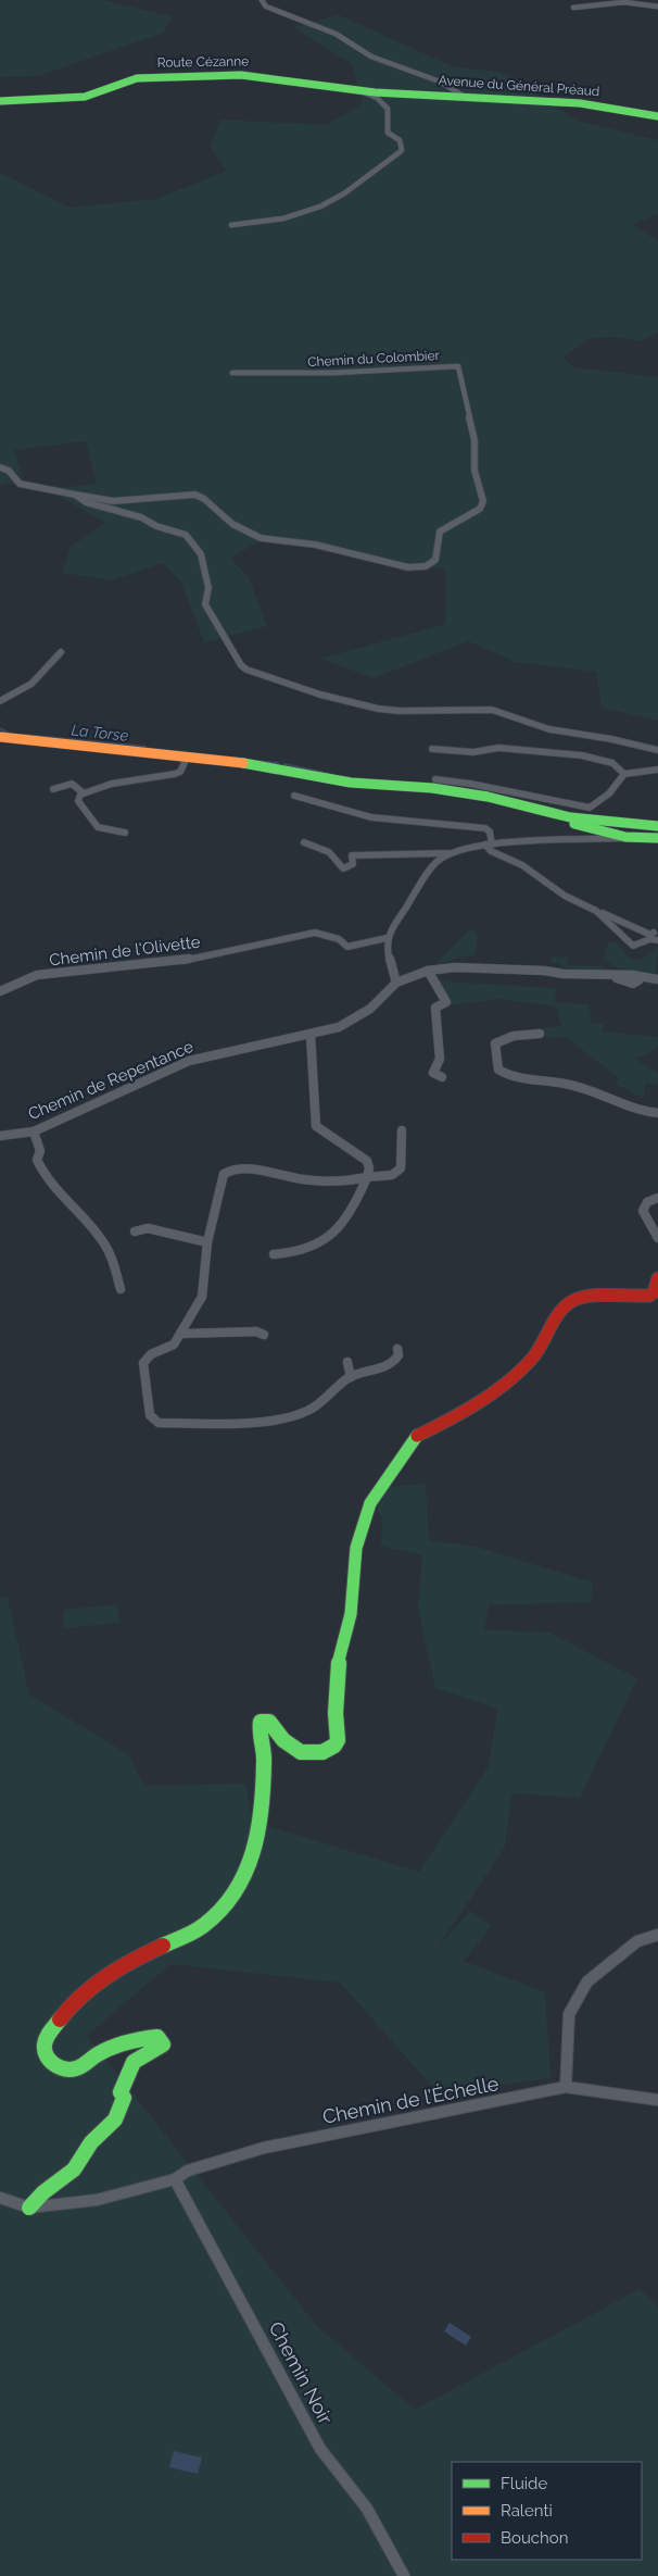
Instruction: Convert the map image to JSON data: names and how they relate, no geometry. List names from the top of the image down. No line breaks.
{"streets":{"street":["Route Cézanne","Avenue du Général Préaud","Chemin du Colombier","Chemin de l'Olivette","Chemin de Repentance","Chemin de l’Échelle","Chemin Noir"]},"crossings":[["Route Cézanne","Avenue du Général Préaud"],["Chemin de l’Échelle","Chemin Noir"]],"water":["La Torse"],"legend":["Fluide","Ralenti","Bouchon"]}
